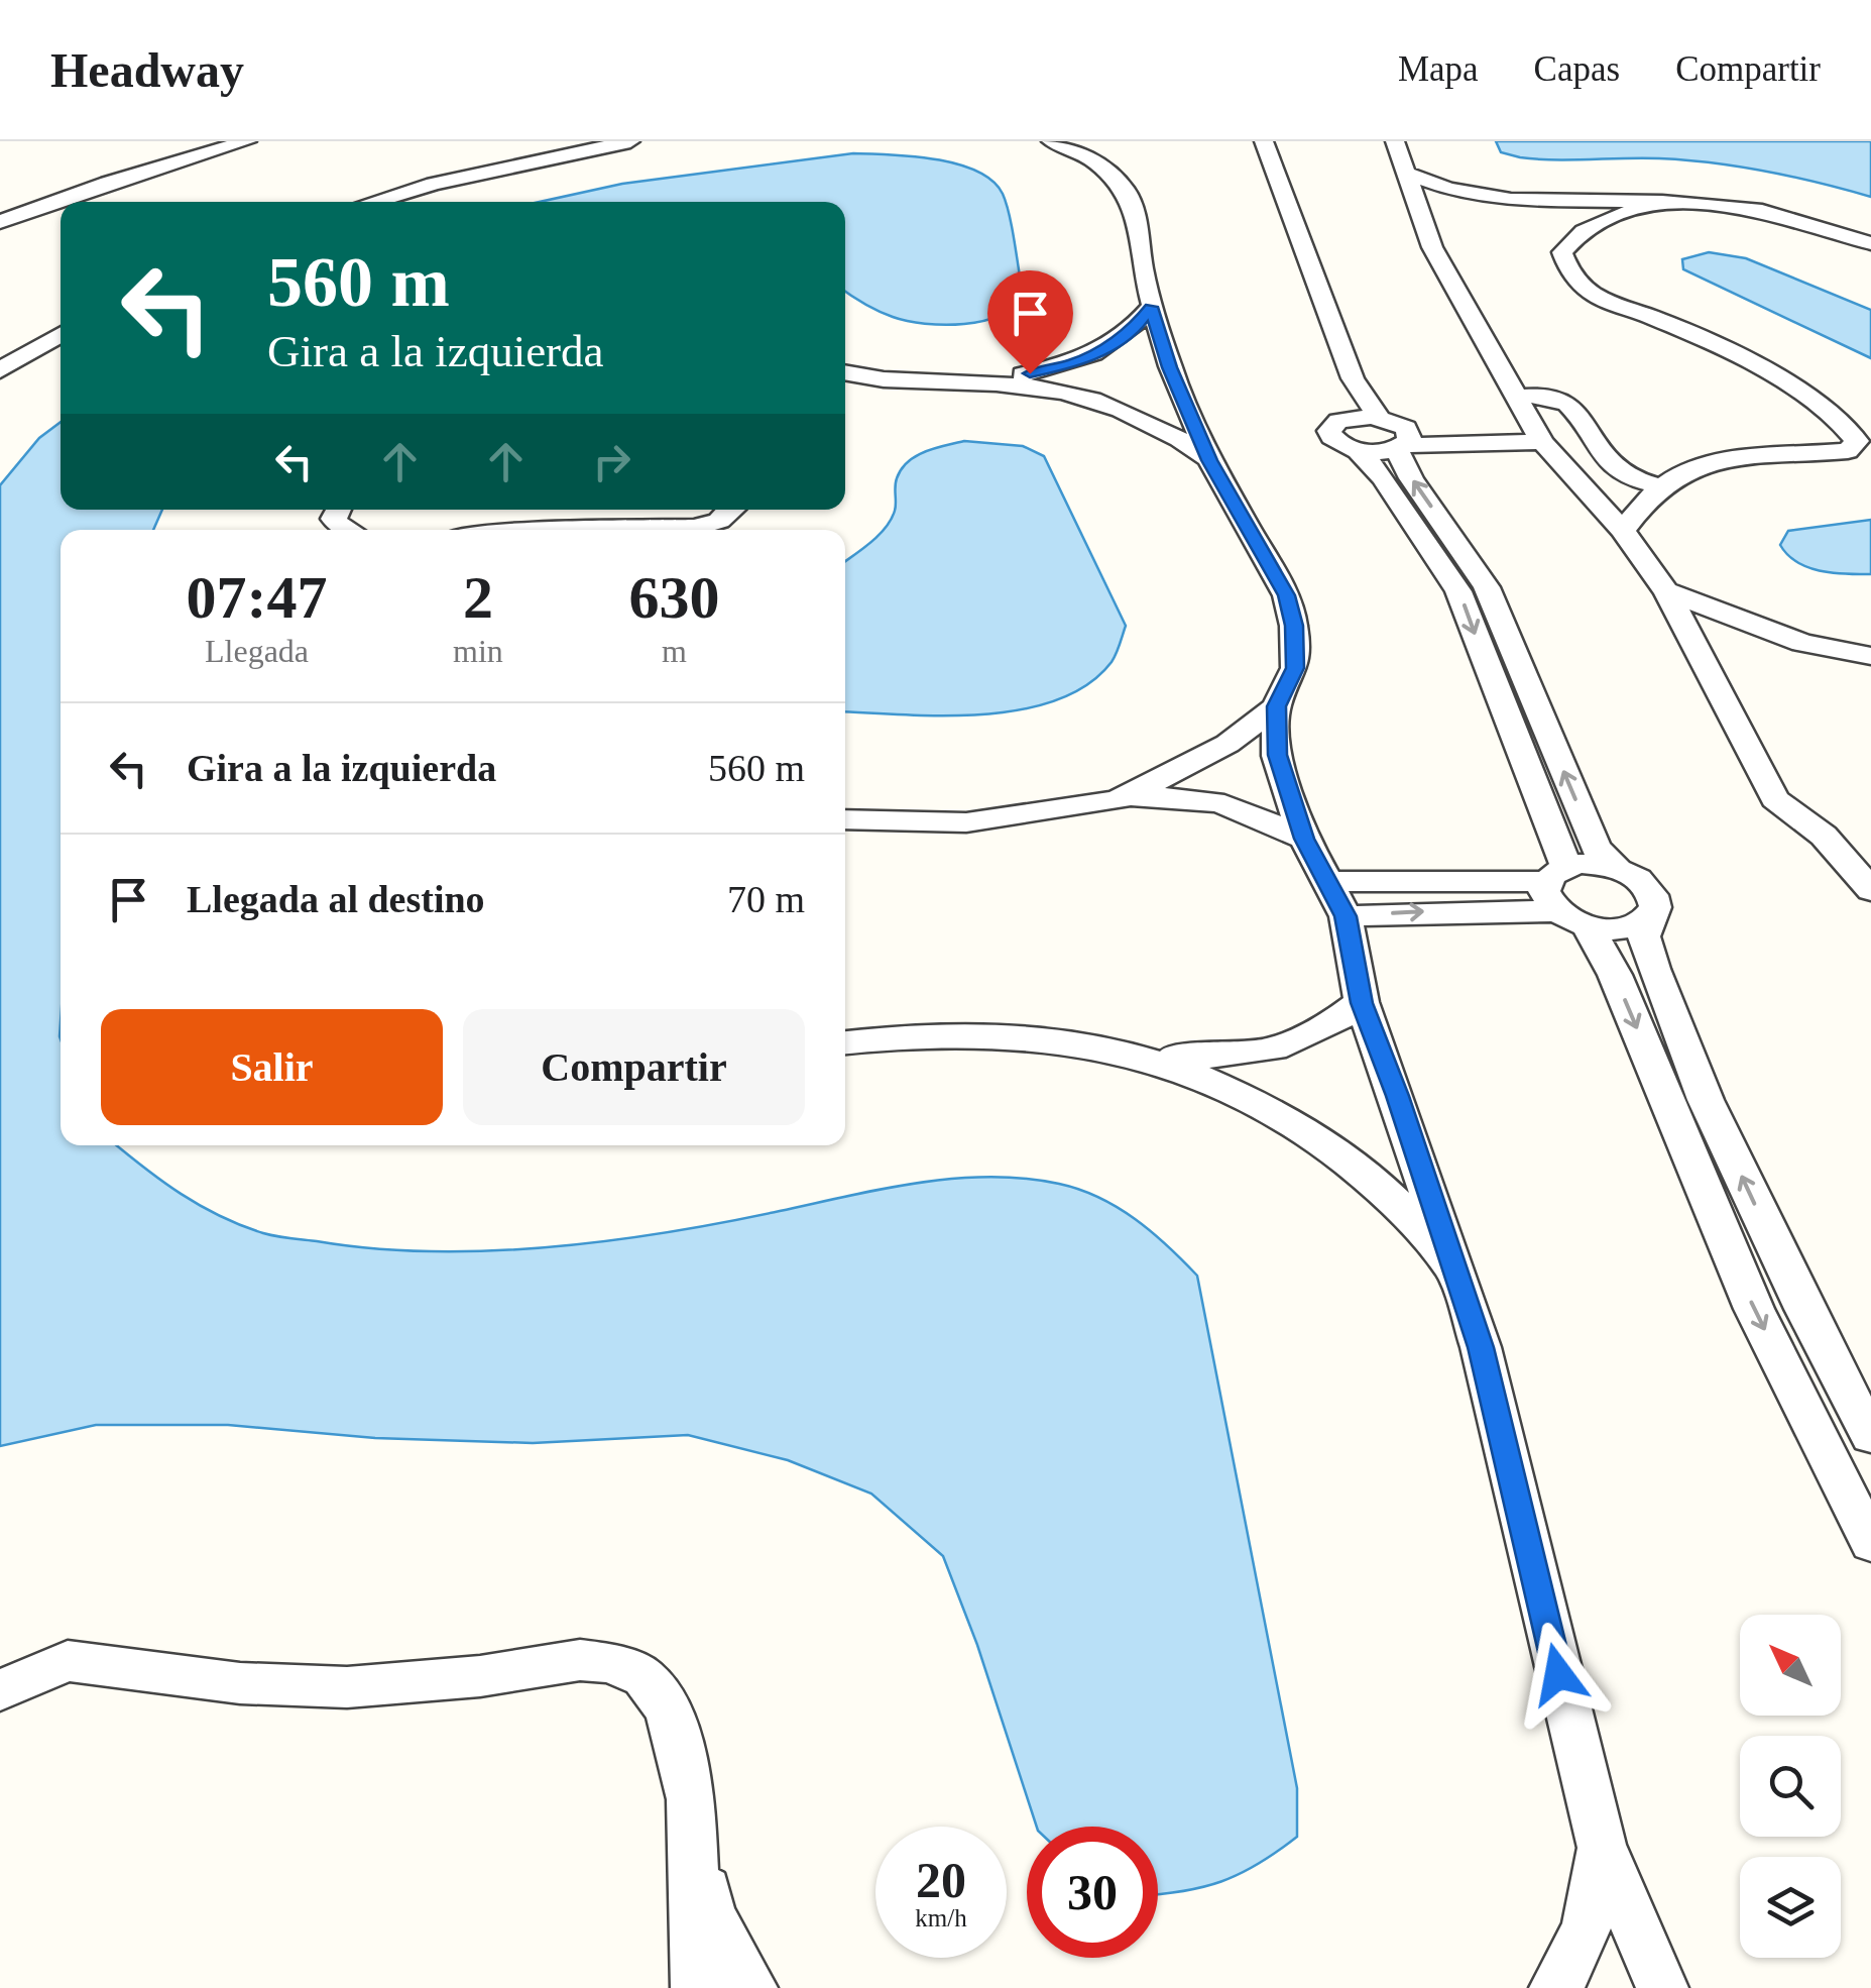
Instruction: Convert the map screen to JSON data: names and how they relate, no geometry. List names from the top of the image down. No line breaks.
{"north":"top left","page":{"header":"Headway","nav":["Mapa","Capas","Compartir"],"turn":["560 m","Gira a la izquierda"],"eta":["07:47","Llegada","2","min","630","m"],"list":[{"name":"Gira a la izquierda","value":"560 m"},{"name":"Llegada al destino","value":"70 m"}],"buttons":["Salir","Compartir"],"speed":"20 km/h","limit":"30"}}
